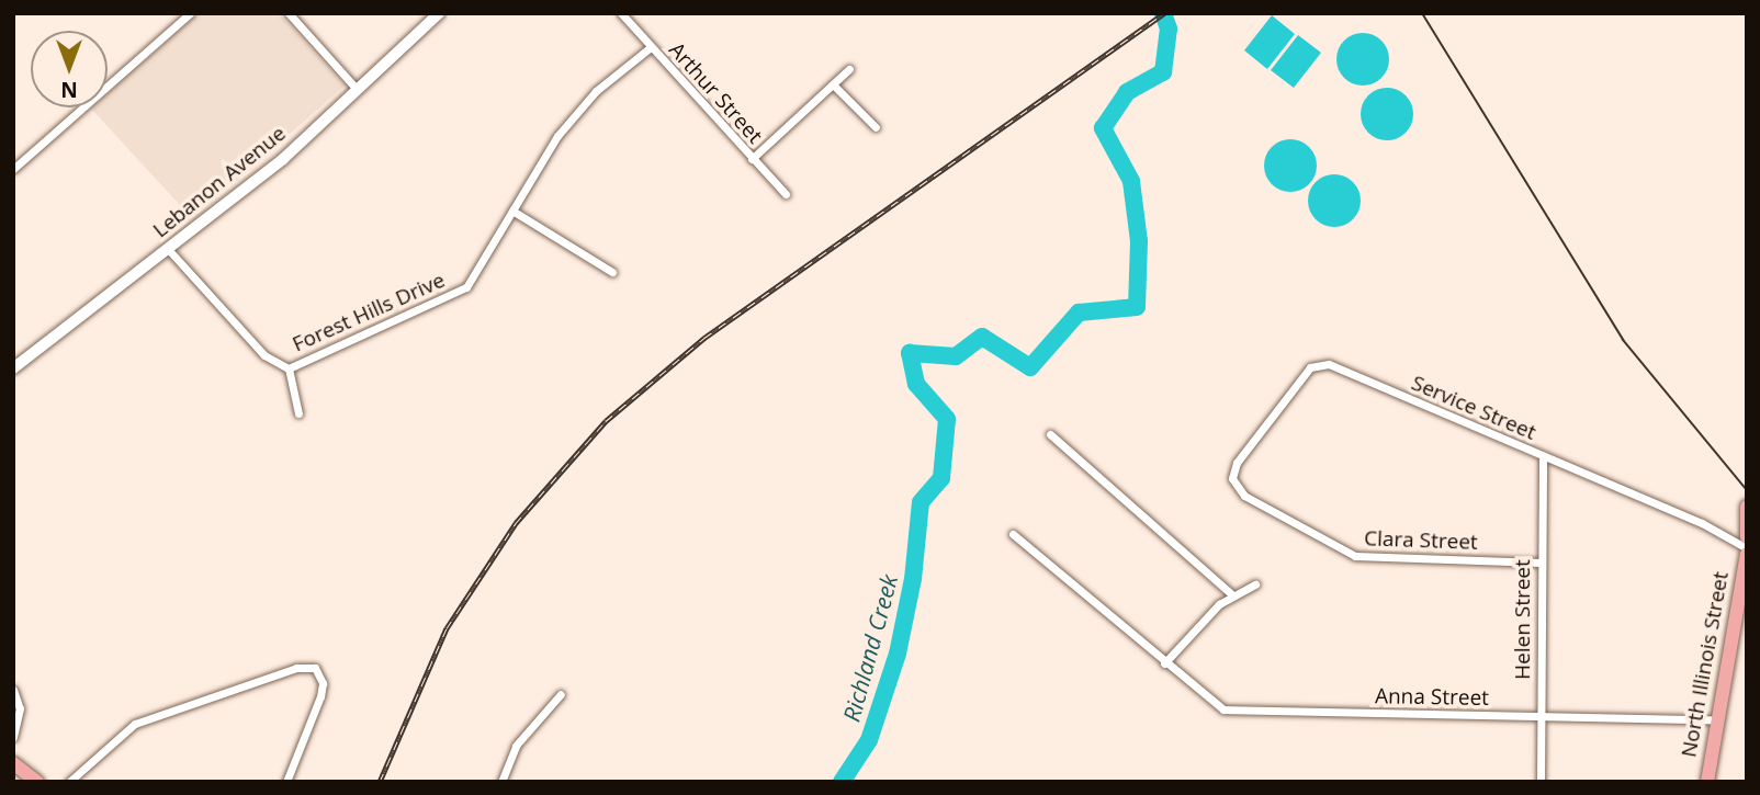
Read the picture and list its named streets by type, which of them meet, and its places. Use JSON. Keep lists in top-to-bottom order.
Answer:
{
  "streets": {
    "main road": ["Lebanon Avenue", "North Illinois Street"],
    "street": [
      "Arthur Street",
      "Forest Hills Drive",
      "Service Street",
      "Clara Street",
      "Helen Street",
      "Anna Street"
    ]
  },
  "crossings": [
    ["Arthur Street", "Forest Hills Drive"],
    ["Lebanon Avenue", "Forest Hills Drive"],
    ["Service Street", "Clara Street"],
    ["Service Street", "Helen Street"],
    ["Clara Street", "Helen Street"],
    ["Helen Street", "Anna Street"],
    ["North Illinois Street", "Anna Street"]
  ],
  "water": ["Richland Creek"],
  "north": "bottom"
}
